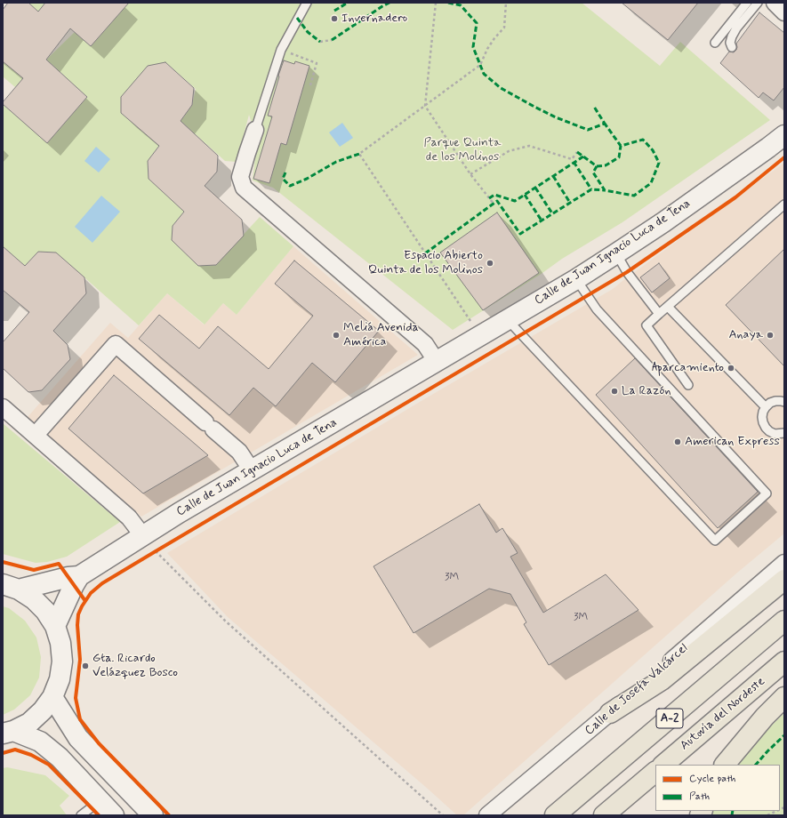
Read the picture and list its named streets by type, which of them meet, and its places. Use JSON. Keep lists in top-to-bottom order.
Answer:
{
  "streets": {
    "highway": ["Autovía del Nordeste", "A-2"],
    "street": ["Calle de Juan Ignacio Luca de Tena", "Calle de Josefa Valcárcel"]
  },
  "parks": ["Parque Quinta de los Molinos"],
  "places": [
    "Invernadero",
    "Espacio Abierto Quinta de los Molinos",
    "Meliá Avenida América",
    "Anaya",
    "Aparcamiento",
    "La Razón",
    "American Express",
    "Gta. Ricardo Velázquez Bosco"
  ],
  "house_numbers": ["3M", "3M"],
  "legend": ["Cycle path", "Path"]
}
